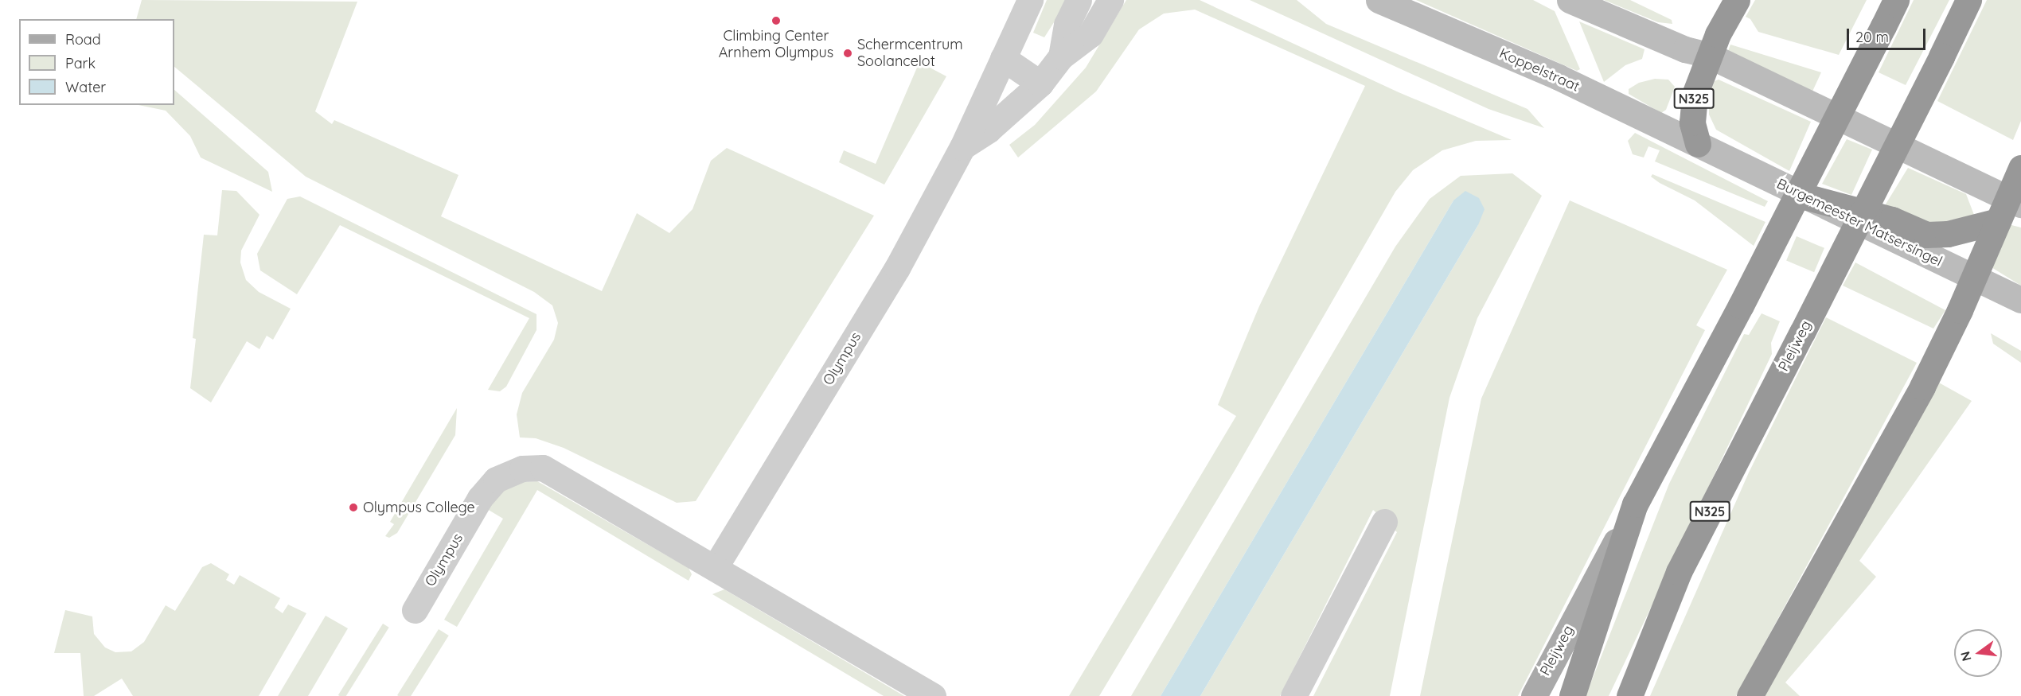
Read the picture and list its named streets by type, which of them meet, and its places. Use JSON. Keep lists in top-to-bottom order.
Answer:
{
  "streets": {
    "highway": ["N325", "Pleijweg"],
    "street": ["Koppelstraat", "Burgemeester Matsersingel", "Olympus"]
  },
  "crossings": [
    ["Koppelstraat", "N325"],
    ["Koppelstraat", "Burgemeester Matsersingel"],
    ["N325", "Burgemeester Matsersingel"]
  ],
  "places": ["Climbing Center Arnhem Olympus", "Schermcentrum Soolancelot", "Olympus College"],
  "legend": ["Road", "Park", "Water"],
  "scale_bar": "20 m",
  "north": "left"
}
